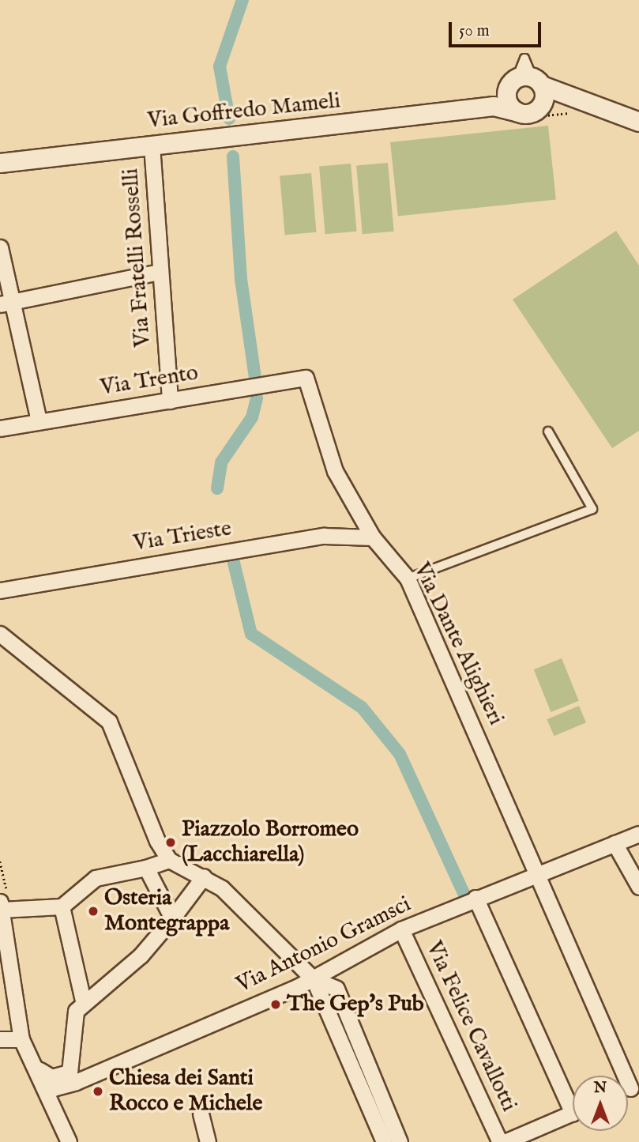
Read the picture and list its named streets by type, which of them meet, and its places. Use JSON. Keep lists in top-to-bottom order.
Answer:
{
  "streets": {
    "street": [
      "Via Goffredo Mameli",
      "Via Fratelli Rosselli",
      "Via Trento",
      "Via Trieste",
      "Via Dante Alighieri",
      "Via Antonio Gramsci",
      "Via Felice Cavallotti"
    ]
  },
  "crossings": [
    ["Via Goffredo Mameli", "Via Fratelli Rosselli"],
    ["Via Fratelli Rosselli", "Via Trento"],
    ["Via Trento", "Via Dante Alighieri"],
    ["Via Trieste", "Via Dante Alighieri"],
    ["Via Dante Alighieri", "Via Antonio Gramsci"],
    ["Via Antonio Gramsci", "Via Felice Cavallotti"]
  ],
  "places": [
    "Piazzolo Borromeo (Lacchiarella)",
    "Osteria Montegrappa",
    "The Gep's Pub",
    "Chiesa dei Santi Rocco e Michele"
  ],
  "scale_bar": "50 m",
  "north": "top"
}
